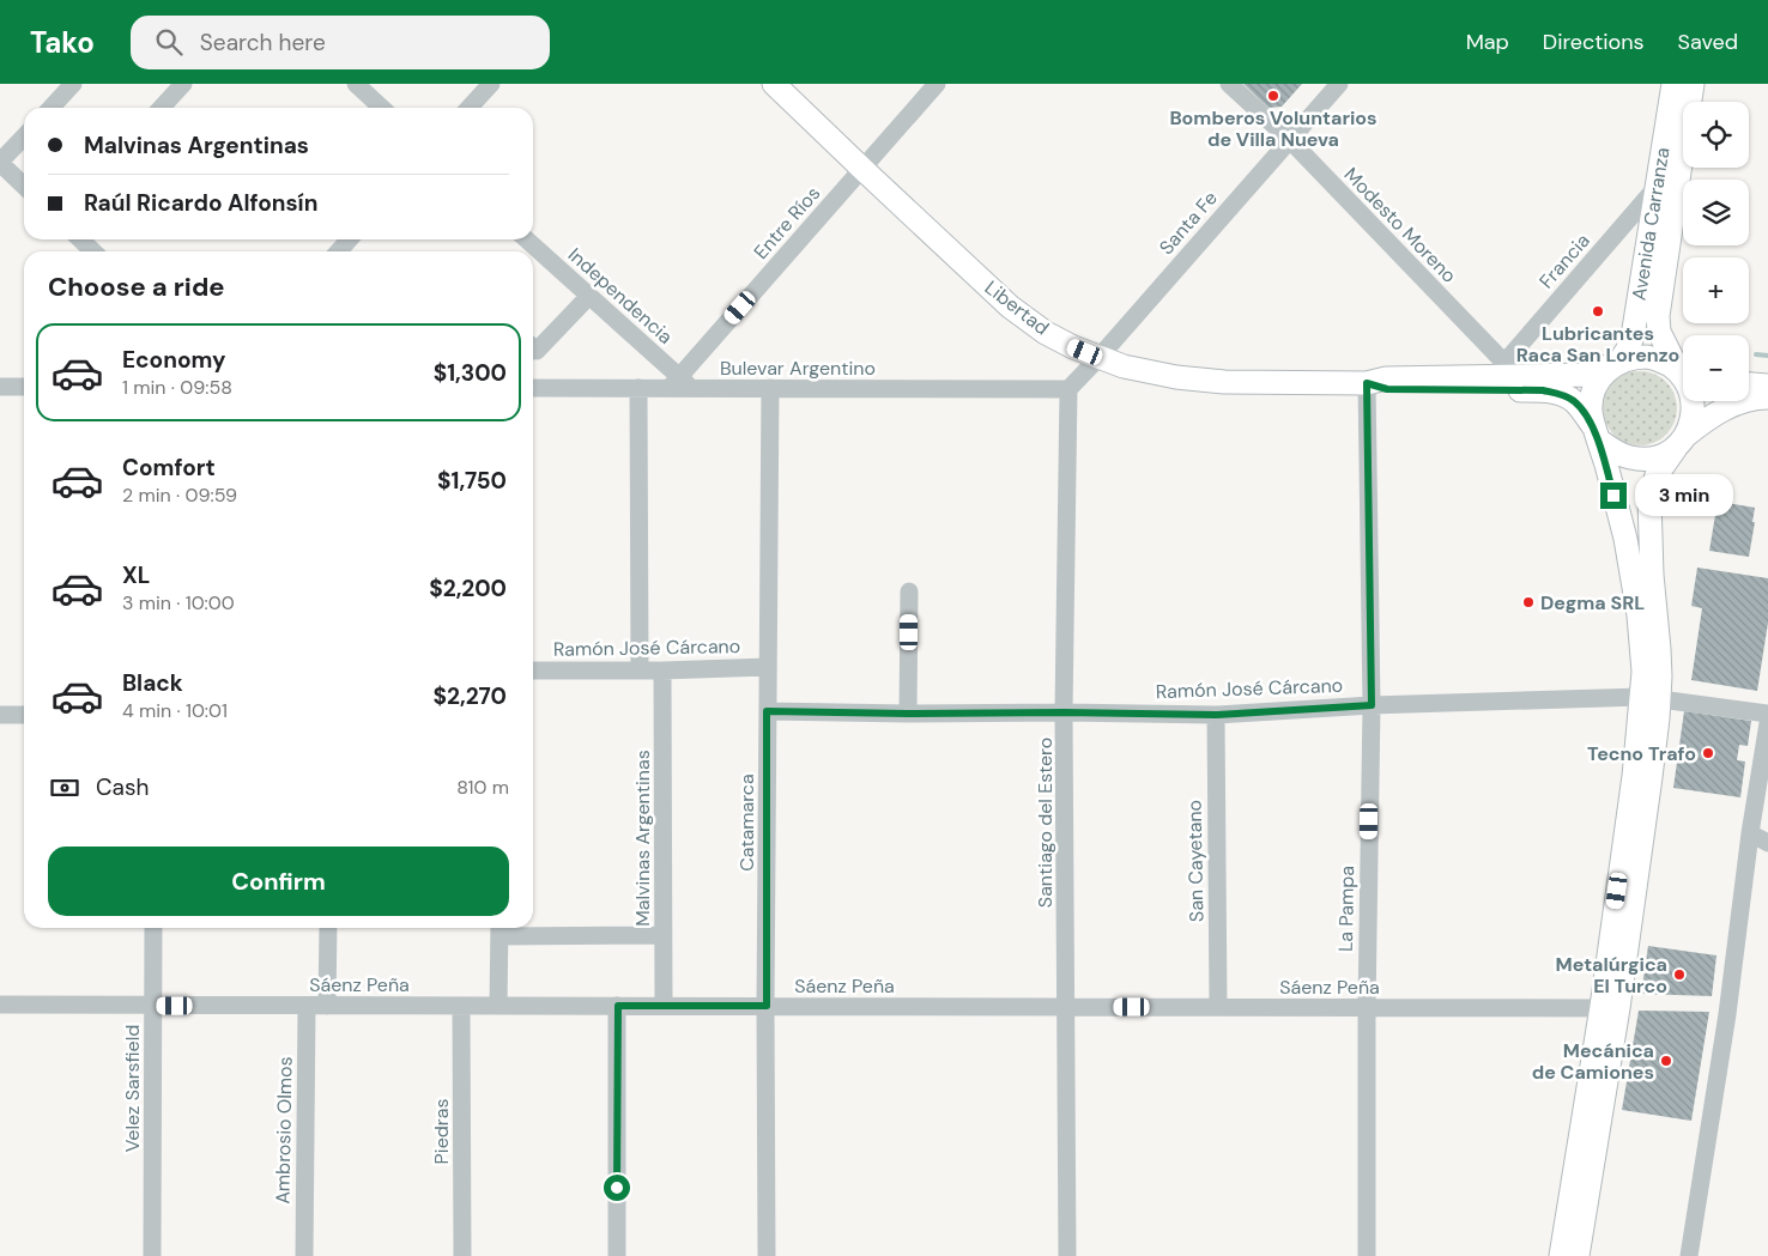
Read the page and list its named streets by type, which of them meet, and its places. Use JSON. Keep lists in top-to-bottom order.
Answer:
{
  "streets": {
    "main road": ["Avenida Carranza", "Libertad"],
    "street": [
      "Entre Ríos",
      "Santa Fe",
      "Modesto Moreno",
      "Francia",
      "Independencia",
      "Bulevar Argentino",
      "Ramón José Cárcano",
      "Catamarca",
      "Santiago del Estero",
      "Malvinas Argentinas",
      "San Cayetano",
      "La Pampa",
      "Sáenz Peña",
      "Velez Sarsfield",
      "Ambrosio Olmos",
      "Piedras"
    ]
  },
  "crossings": [
    ["Entre Ríos", "Independencia"],
    ["Entre Ríos", "Libertad"],
    ["Entre Ríos", "Bulevar Argentino"],
    ["Santa Fe", "Modesto Moreno"],
    ["Santa Fe", "Libertad"],
    ["Santa Fe", "Bulevar Argentino"],
    ["Santa Fe", "Santiago del Estero"],
    ["Avenida Carranza", "Francia"],
    ["Avenida Carranza", "Libertad"],
    ["Modesto Moreno", "Francia"],
    ["Modesto Moreno", "Libertad"],
    ["Francia", "Libertad"],
    ["Independencia", "Bulevar Argentino"],
    ["Libertad", "La Pampa"],
    ["Bulevar Argentino", "Catamarca"],
    ["Bulevar Argentino", "Santiago del Estero"],
    ["Ramón José Cárcano", "Catamarca"],
    ["Ramón José Cárcano", "Santiago del Estero"],
    ["Ramón José Cárcano", "Malvinas Argentinas"],
    ["Ramón José Cárcano", "San Cayetano"],
    ["Ramón José Cárcano", "La Pampa"],
    ["Catamarca", "Sáenz Peña"],
    ["Santiago del Estero", "Sáenz Peña"],
    ["Malvinas Argentinas", "Sáenz Peña"],
    ["San Cayetano", "Sáenz Peña"],
    ["La Pampa", "Sáenz Peña"],
    ["Sáenz Peña", "Velez Sarsfield"],
    ["Sáenz Peña", "Ambrosio Olmos"],
    ["Sáenz Peña", "Piedras"]
  ],
  "places": [
    "Bomberos Voluntarios de Villa Nueva",
    "Lubricantes Raca San Lorenzo",
    "Degma SRL",
    "Tecno Trafo",
    "Metalúrgica El Turco",
    "Mecánica de Camiones"
  ],
  "page": {
    "header": "Tako",
    "search": "Search here",
    "nav": ["Map", "Directions", "Saved"],
    "map_buttons": ["+", "−"],
    "banner": ["Malvinas Argentinas", "Raúl Ricardo Alfonsín"],
    "heading": "Choose a ride",
    "list": [
      {
        "name": "Economy",
        "note": "1 min · 09:58",
        "value": "$1,300"
      },
      {
        "name": "Comfort",
        "note": "2 min · 09:59",
        "value": "$1,750"
      },
      {
        "name": "XL",
        "note": "3 min · 10:00",
        "value": "$2,200"
      },
      {
        "name": "Black",
        "note": "4 min · 10:01",
        "value": "$2,270"
      }
    ],
    "bubble": "3 min",
    "pay": ["Cash", "810 m"],
    "buttons": "Confirm"
  }
}
